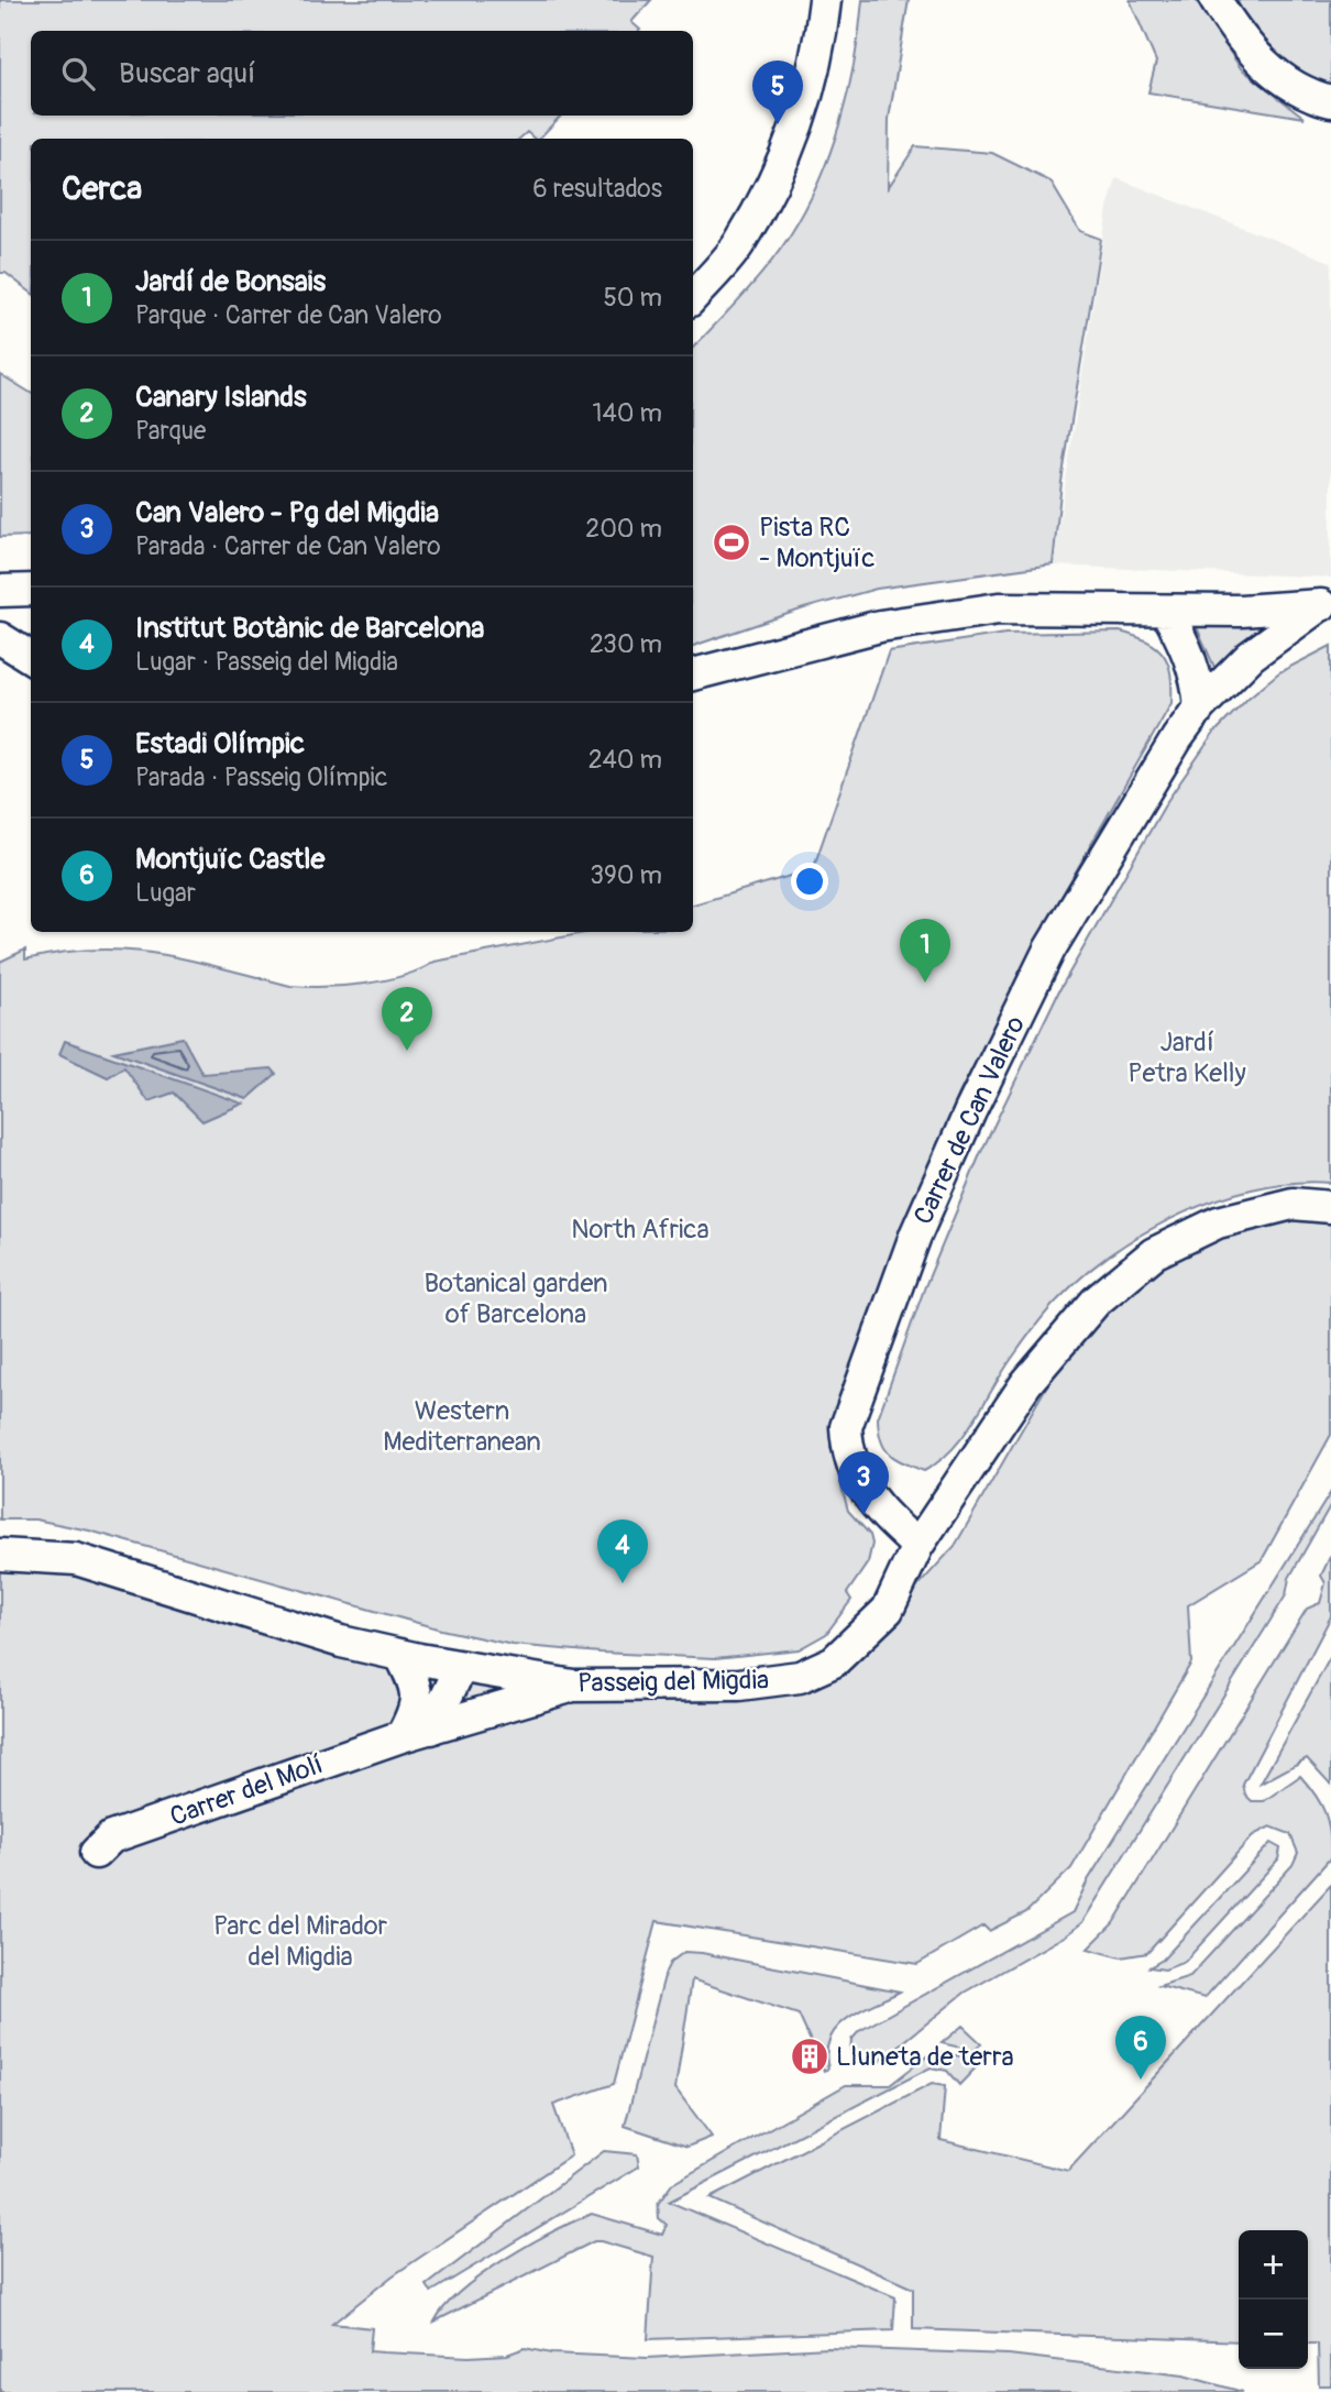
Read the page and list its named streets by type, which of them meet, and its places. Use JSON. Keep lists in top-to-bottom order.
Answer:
{
  "streets": {
    "street": ["Carrer de Can Valero", "Passeig del Migdia", "Carrer del Molí"]
  },
  "crossings": [
    ["Carrer de Can Valero", "Passeig del Migdia"],
    ["Passeig del Migdia", "Carrer del Molí"]
  ],
  "parks": [
    "Jardí Petra Kelly",
    "North Africa",
    "Botanical garden of Barcelona",
    "Western Mediterranean",
    "Parc del Mirador del Migdia"
  ],
  "places": {
    "sports": ["Pista RC - Montjuïc"],
    "building": ["Lluneta de terra"]
  },
  "page": {
    "search": "Buscar aquí",
    "pins": [
      "5",
      "1",
      "2",
      "3",
      "4",
      "6"
    ],
    "heading": ["Cerca", "6 resultados"],
    "list": [
      {
        "mark": "1",
        "name": "Jardí de Bonsais",
        "note": "Parque · Carrer de Can Valero",
        "value": "50 m"
      },
      {
        "mark": "2",
        "name": "Canary Islands",
        "note": "Parque",
        "value": "140 m"
      },
      {
        "mark": "3",
        "name": "Can Valero - Pg del Migdia",
        "note": "Parada · Carrer de Can Valero",
        "value": "200 m"
      },
      {
        "mark": "4",
        "name": "Institut Botànic de Barcelona",
        "note": "Lugar · Passeig del Migdia",
        "value": "230 m"
      },
      {
        "mark": "5",
        "name": "Estadi Olímpic",
        "note": "Parada · Passeig Olímpic",
        "value": "240 m"
      },
      {
        "mark": "6",
        "name": "Montjuïc Castle",
        "note": "Lugar",
        "value": "390 m"
      }
    ],
    "map_buttons": ["+", "−"]
  }
}
